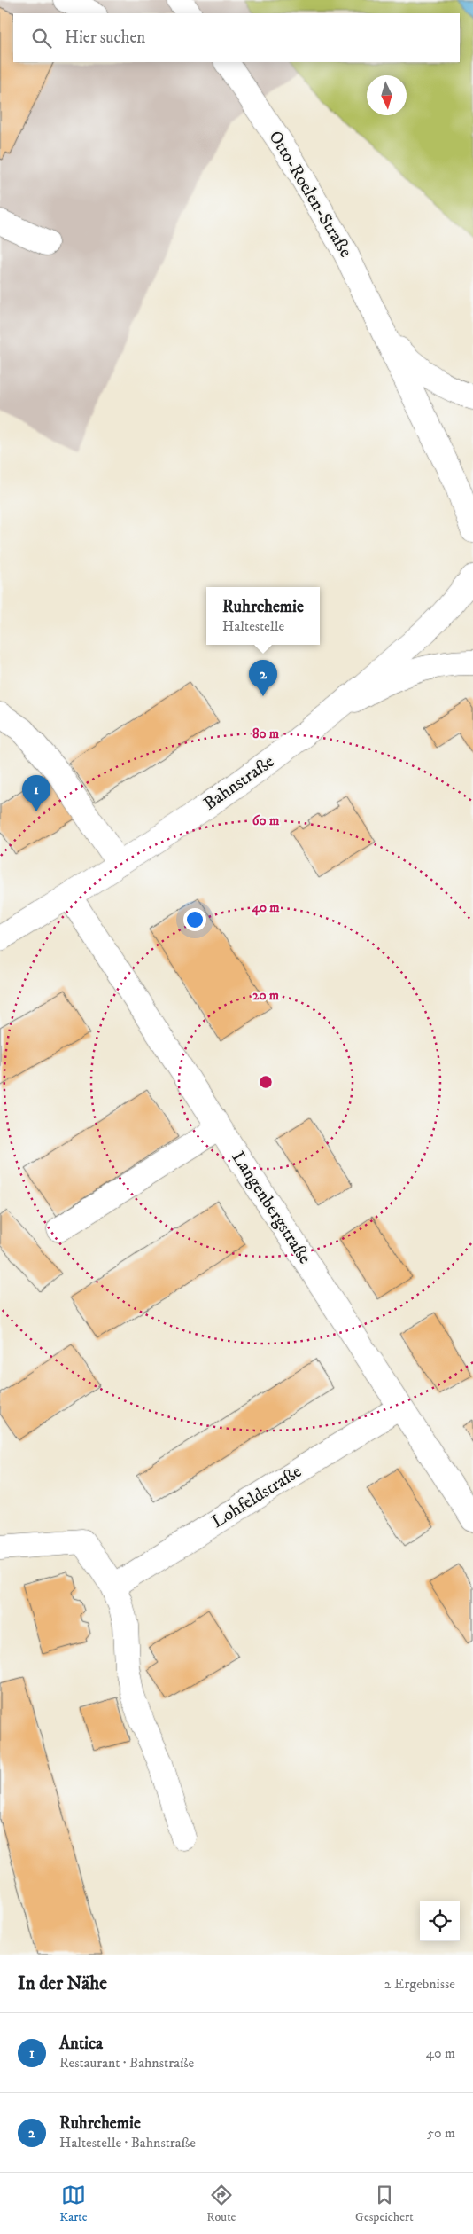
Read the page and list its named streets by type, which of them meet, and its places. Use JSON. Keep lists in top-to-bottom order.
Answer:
{
  "streets": {
    "street": [
      "Otto-Roelen-Straße",
      "Bahnstraße",
      "Langenbergstraße",
      "Lohfeldstraße"
    ]
  },
  "crossings": [
    ["Bahnstraße", "Langenbergstraße"],
    ["Langenbergstraße", "Lohfeldstraße"]
  ],
  "north": "bottom",
  "page": {
    "search": "Hier suchen",
    "popup": ["Ruhrchemie", "Haltestelle"],
    "pins": ["2", "1"],
    "heading": ["In der Nähe", "2 Ergebnisse"],
    "list": [
      {
        "mark": "1",
        "name": "Antica",
        "note": "Restaurant · Bahnstraße",
        "value": "40 m"
      },
      {
        "mark": "2",
        "name": "Ruhrchemie",
        "note": "Haltestelle · Bahnstraße",
        "value": "50 m"
      }
    ],
    "nav": ["Karte", "Route", "Gespeichert"]
  },
  "rings": [
    "80 m",
    "60 m",
    "40 m",
    "20 m"
  ]
}
